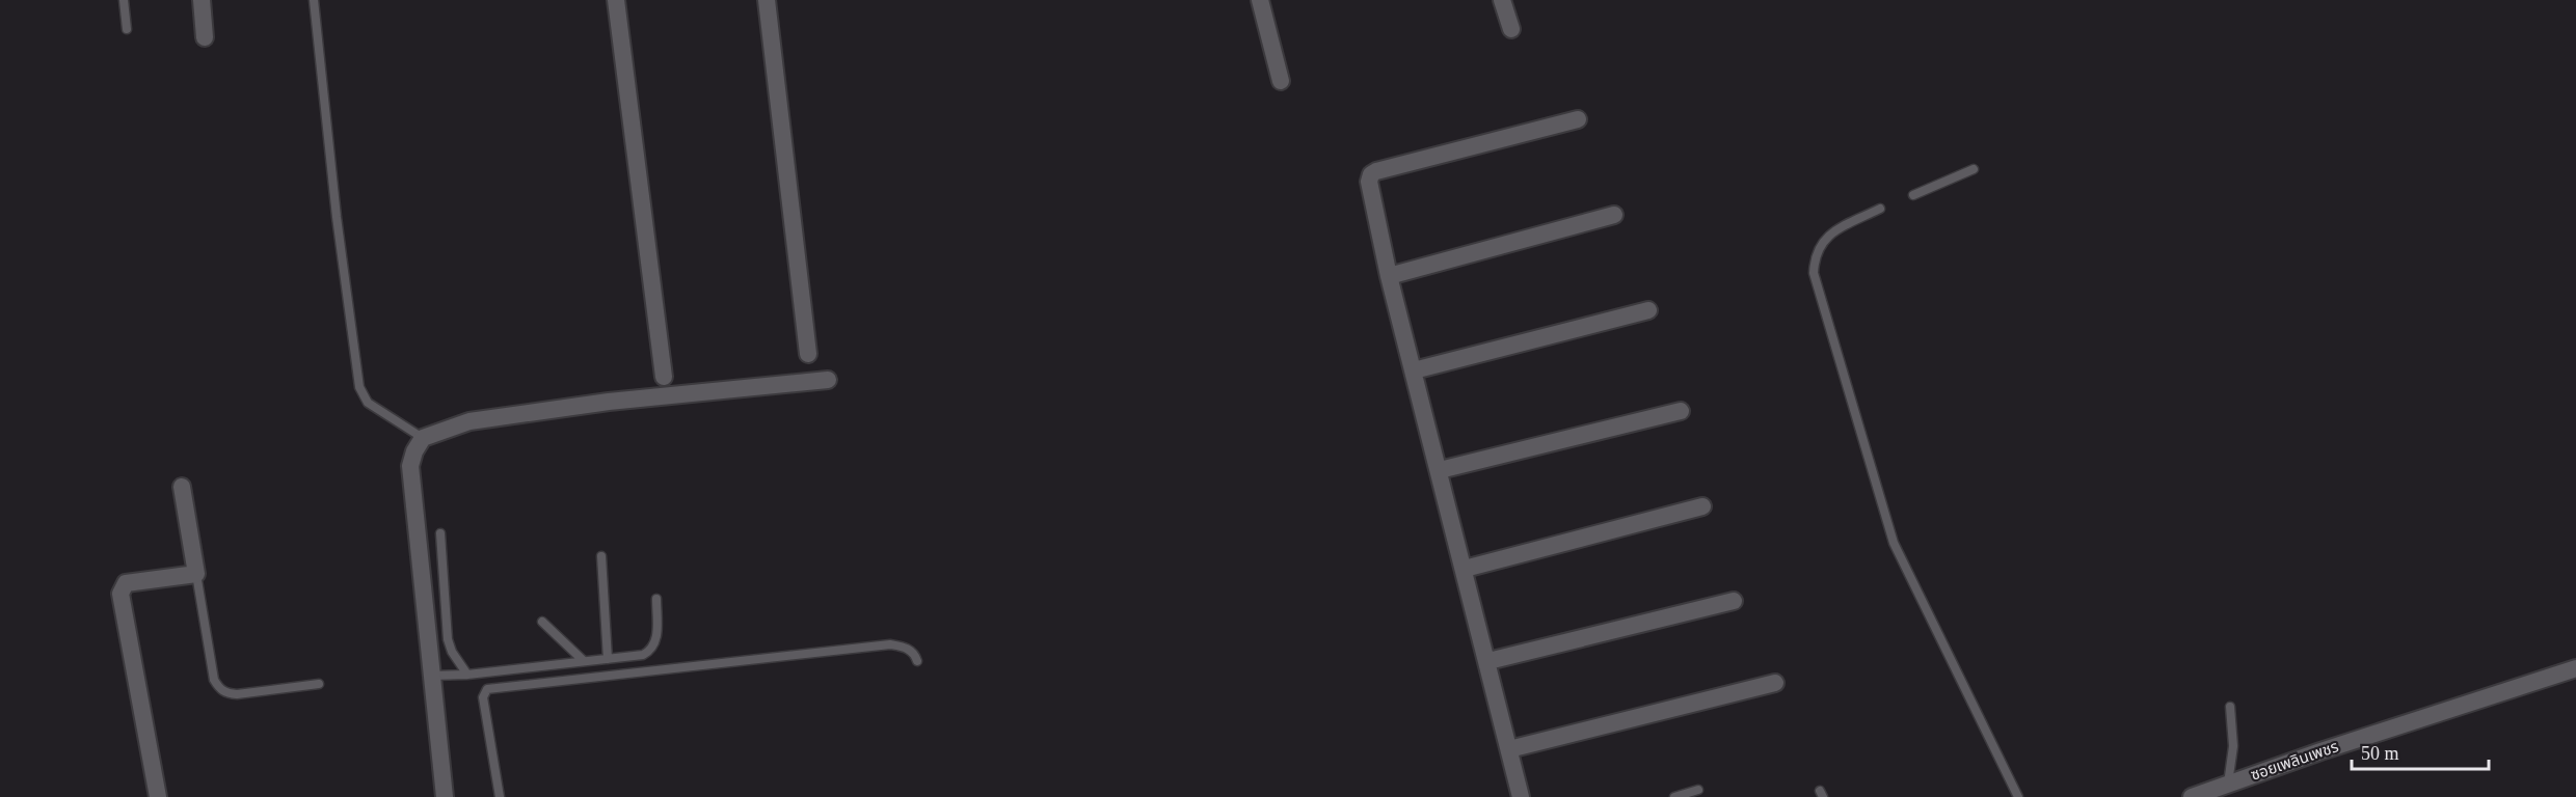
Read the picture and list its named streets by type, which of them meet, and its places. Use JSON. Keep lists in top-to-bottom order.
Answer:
{
  "streets": {
    "street": ["ซอยเพลินเพชร"]
  },
  "scale_bar": "50 m"
}
